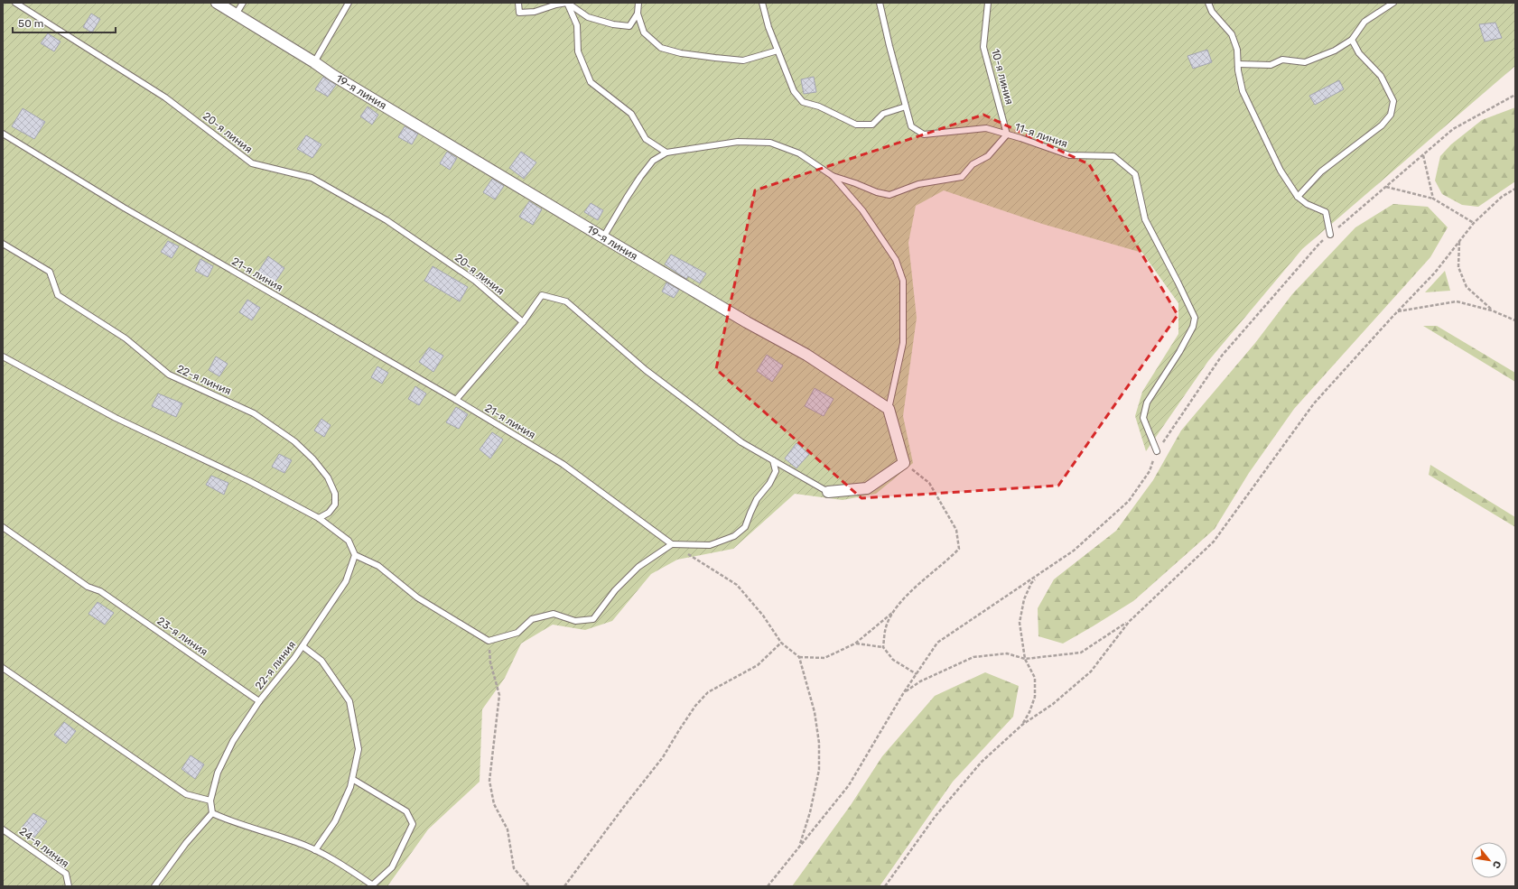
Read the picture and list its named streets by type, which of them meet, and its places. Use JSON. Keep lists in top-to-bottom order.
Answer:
{
  "streets": {
    "street": ["19-я линия"],
    "lane": [
      "10-я линия",
      "20-я линия",
      "11-я линия",
      "21-я линия",
      "22-я линия",
      "23-я линия",
      "24-я линия"
    ]
  },
  "crossings": [
    ["10-я линия", "11-я линия"],
    ["22-я линия", "23-я линия"]
  ],
  "scale_bar": "50 m",
  "north": "bottom right"
}
